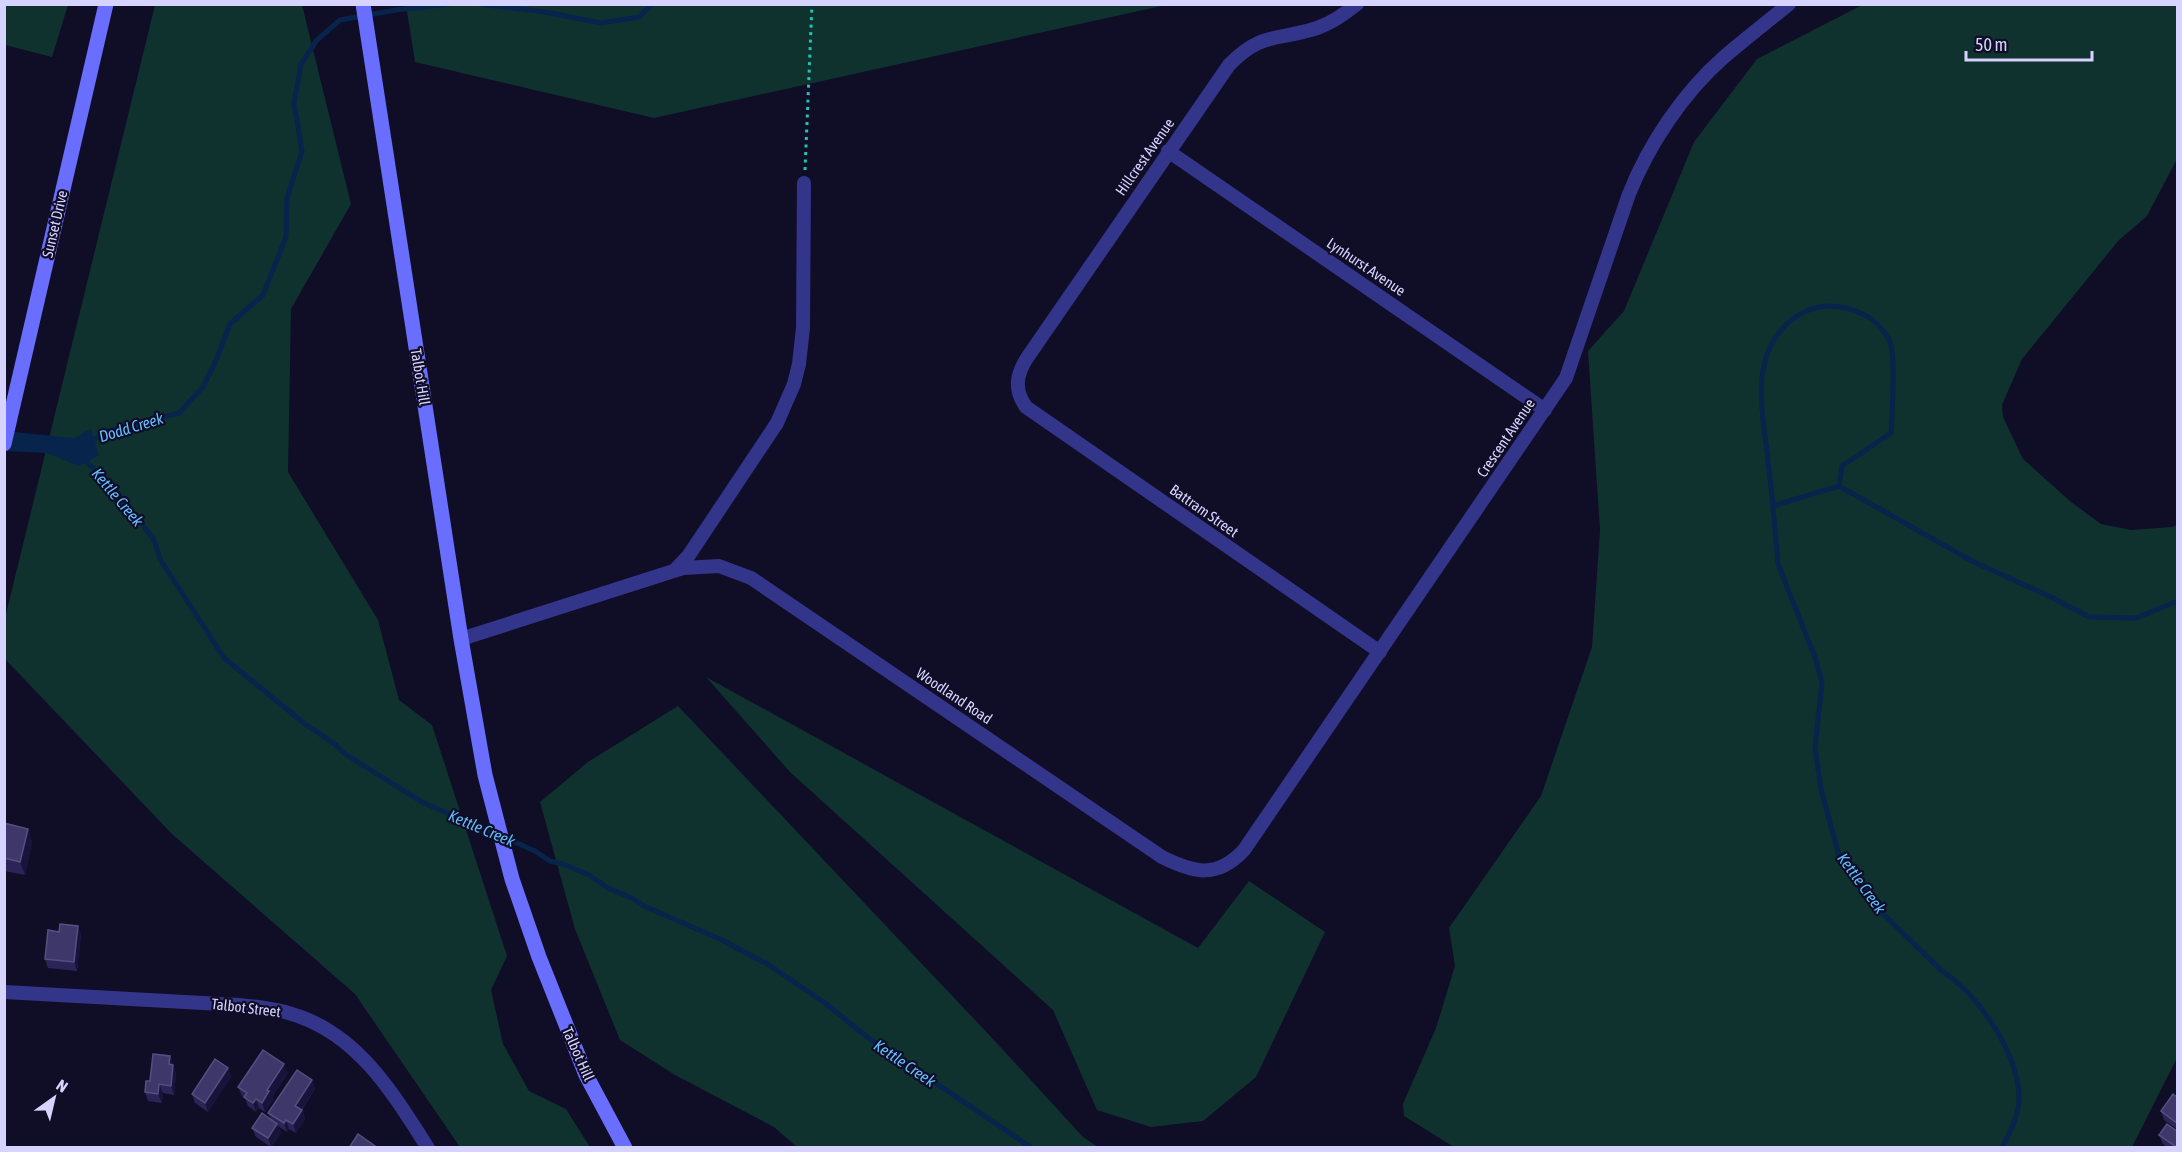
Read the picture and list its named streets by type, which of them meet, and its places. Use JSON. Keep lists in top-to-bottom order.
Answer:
{
  "streets": {
    "main road": ["Sunset Drive", "Talbot Hill"],
    "street": [
      "Hillcrest Avenue",
      "Lynhurst Avenue",
      "Crescent Avenue",
      "Battram Street",
      "Woodland Road",
      "Talbot Street"
    ]
  },
  "crossings": [
    ["Hillcrest Avenue", "Lynhurst Avenue"],
    ["Hillcrest Avenue", "Battram Street"],
    ["Lynhurst Avenue", "Crescent Avenue"],
    ["Talbot Hill", "Woodland Road"],
    ["Crescent Avenue", "Battram Street"],
    ["Crescent Avenue", "Woodland Road"]
  ],
  "water": ["Dodd Creek", "Kettle Creek"],
  "scale_bar": "50 m",
  "north": "top right"
}
